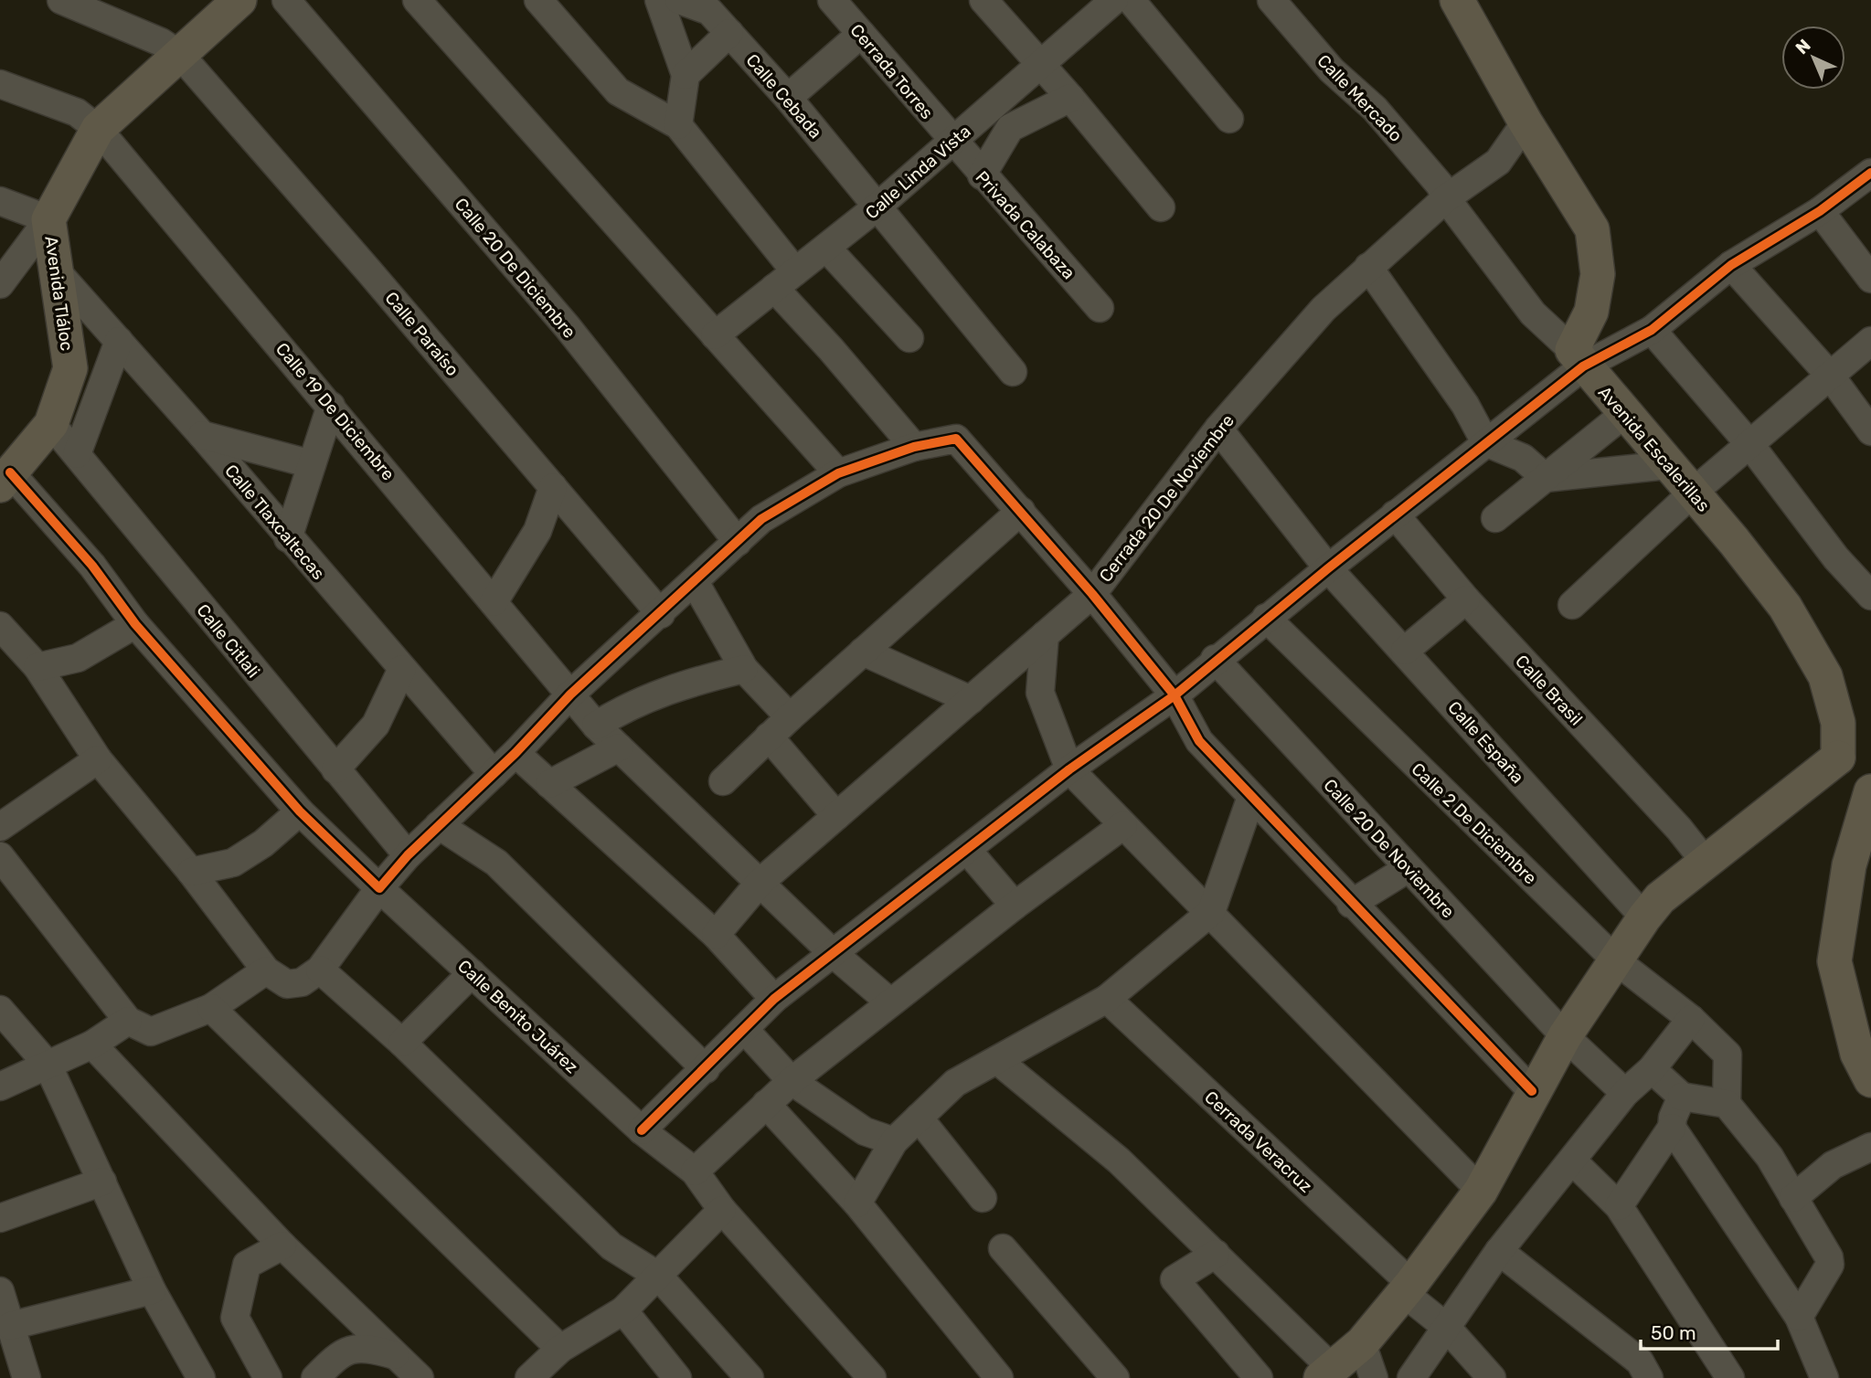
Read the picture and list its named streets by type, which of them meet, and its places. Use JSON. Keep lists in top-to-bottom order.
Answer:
{
  "streets": {
    "main road": ["Avenida Tláloc", "Avenida Escalerillas"],
    "street": [
      "Cerrada Torres",
      "Calle Cebada",
      "Calle Mercado",
      "Calle Linda Vista",
      "Privada Calabaza",
      "Calle 20 De Diciembre",
      "Calle Paraíso",
      "Calle 19 De Diciembre",
      "Cerrada 20 De Noviembre",
      "Calle Tlaxcaltecas",
      "Calle Citlali",
      "Calle Brasil",
      "Calle España",
      "Calle 2 De Diciembre",
      "Calle 20 De Noviembre",
      "Calle Benito Juárez",
      "Cerrada Veracruz"
    ]
  },
  "crossings": [
    ["Cerrada Torres", "Calle Linda Vista"],
    ["Cerrada Torres", "Privada Calabaza"],
    ["Calle Cebada", "Calle Linda Vista"],
    ["Calle Mercado", "Avenida Escalerillas"],
    ["Calle Mercado", "Cerrada 20 De Noviembre"],
    ["Calle Linda Vista", "Privada Calabaza"],
    ["Avenida Tláloc", "Calle Paraíso"],
    ["Avenida Tláloc", "Calle 19 De Diciembre"],
    ["Avenida Tláloc", "Calle Tlaxcaltecas"],
    ["Avenida Tláloc", "Calle Citlali"],
    ["Avenida Tláloc", "Calle Benito Juárez"],
    ["Calle 19 De Diciembre", "Cerrada 20 De Noviembre"],
    ["Cerrada 20 De Noviembre", "Calle España"]
  ],
  "scale_bar": "50 m",
  "north": "top left"
}
